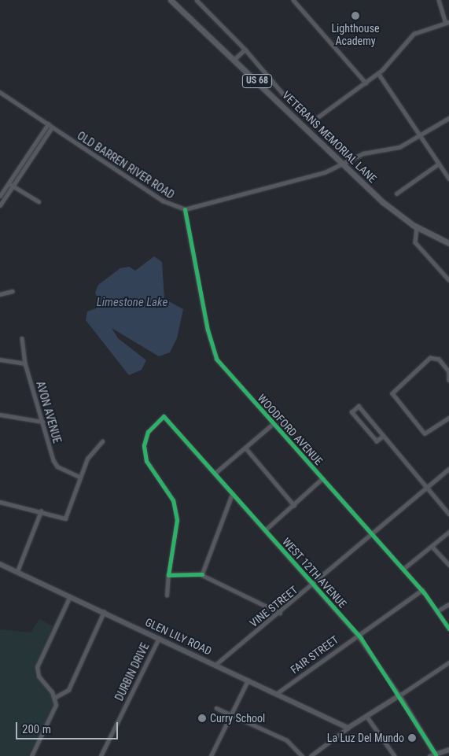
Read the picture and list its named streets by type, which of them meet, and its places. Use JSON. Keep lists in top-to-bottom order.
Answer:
{
  "streets": {
    "main road": ["US 68", "VETERANS MEMORIAL LANE"],
    "street": [
      "OLD BARREN RIVER ROAD",
      "AVON AVENUE",
      "WOODFORD AVENUE",
      "WEST 12TH AVENUE",
      "VINE STREET",
      "GLEN LILY ROAD",
      "FAIR STREET",
      "DURBIN DRIVE"
    ]
  },
  "crossings": [
    ["OLD BARREN RIVER ROAD", "WOODFORD AVENUE"],
    ["WOODFORD AVENUE", "VINE STREET"],
    ["WOODFORD AVENUE", "FAIR STREET"],
    ["WEST 12TH AVENUE", "VINE STREET"],
    ["WEST 12TH AVENUE", "FAIR STREET"],
    ["VINE STREET", "GLEN LILY ROAD"],
    ["GLEN LILY ROAD", "FAIR STREET"],
    ["GLEN LILY ROAD", "DURBIN DRIVE"]
  ],
  "water": ["Limestone Lake"],
  "places": ["Lighthouse Academy", "Curry School", "La Luz Del Mundo"],
  "scale_bar": "200 m"
}
